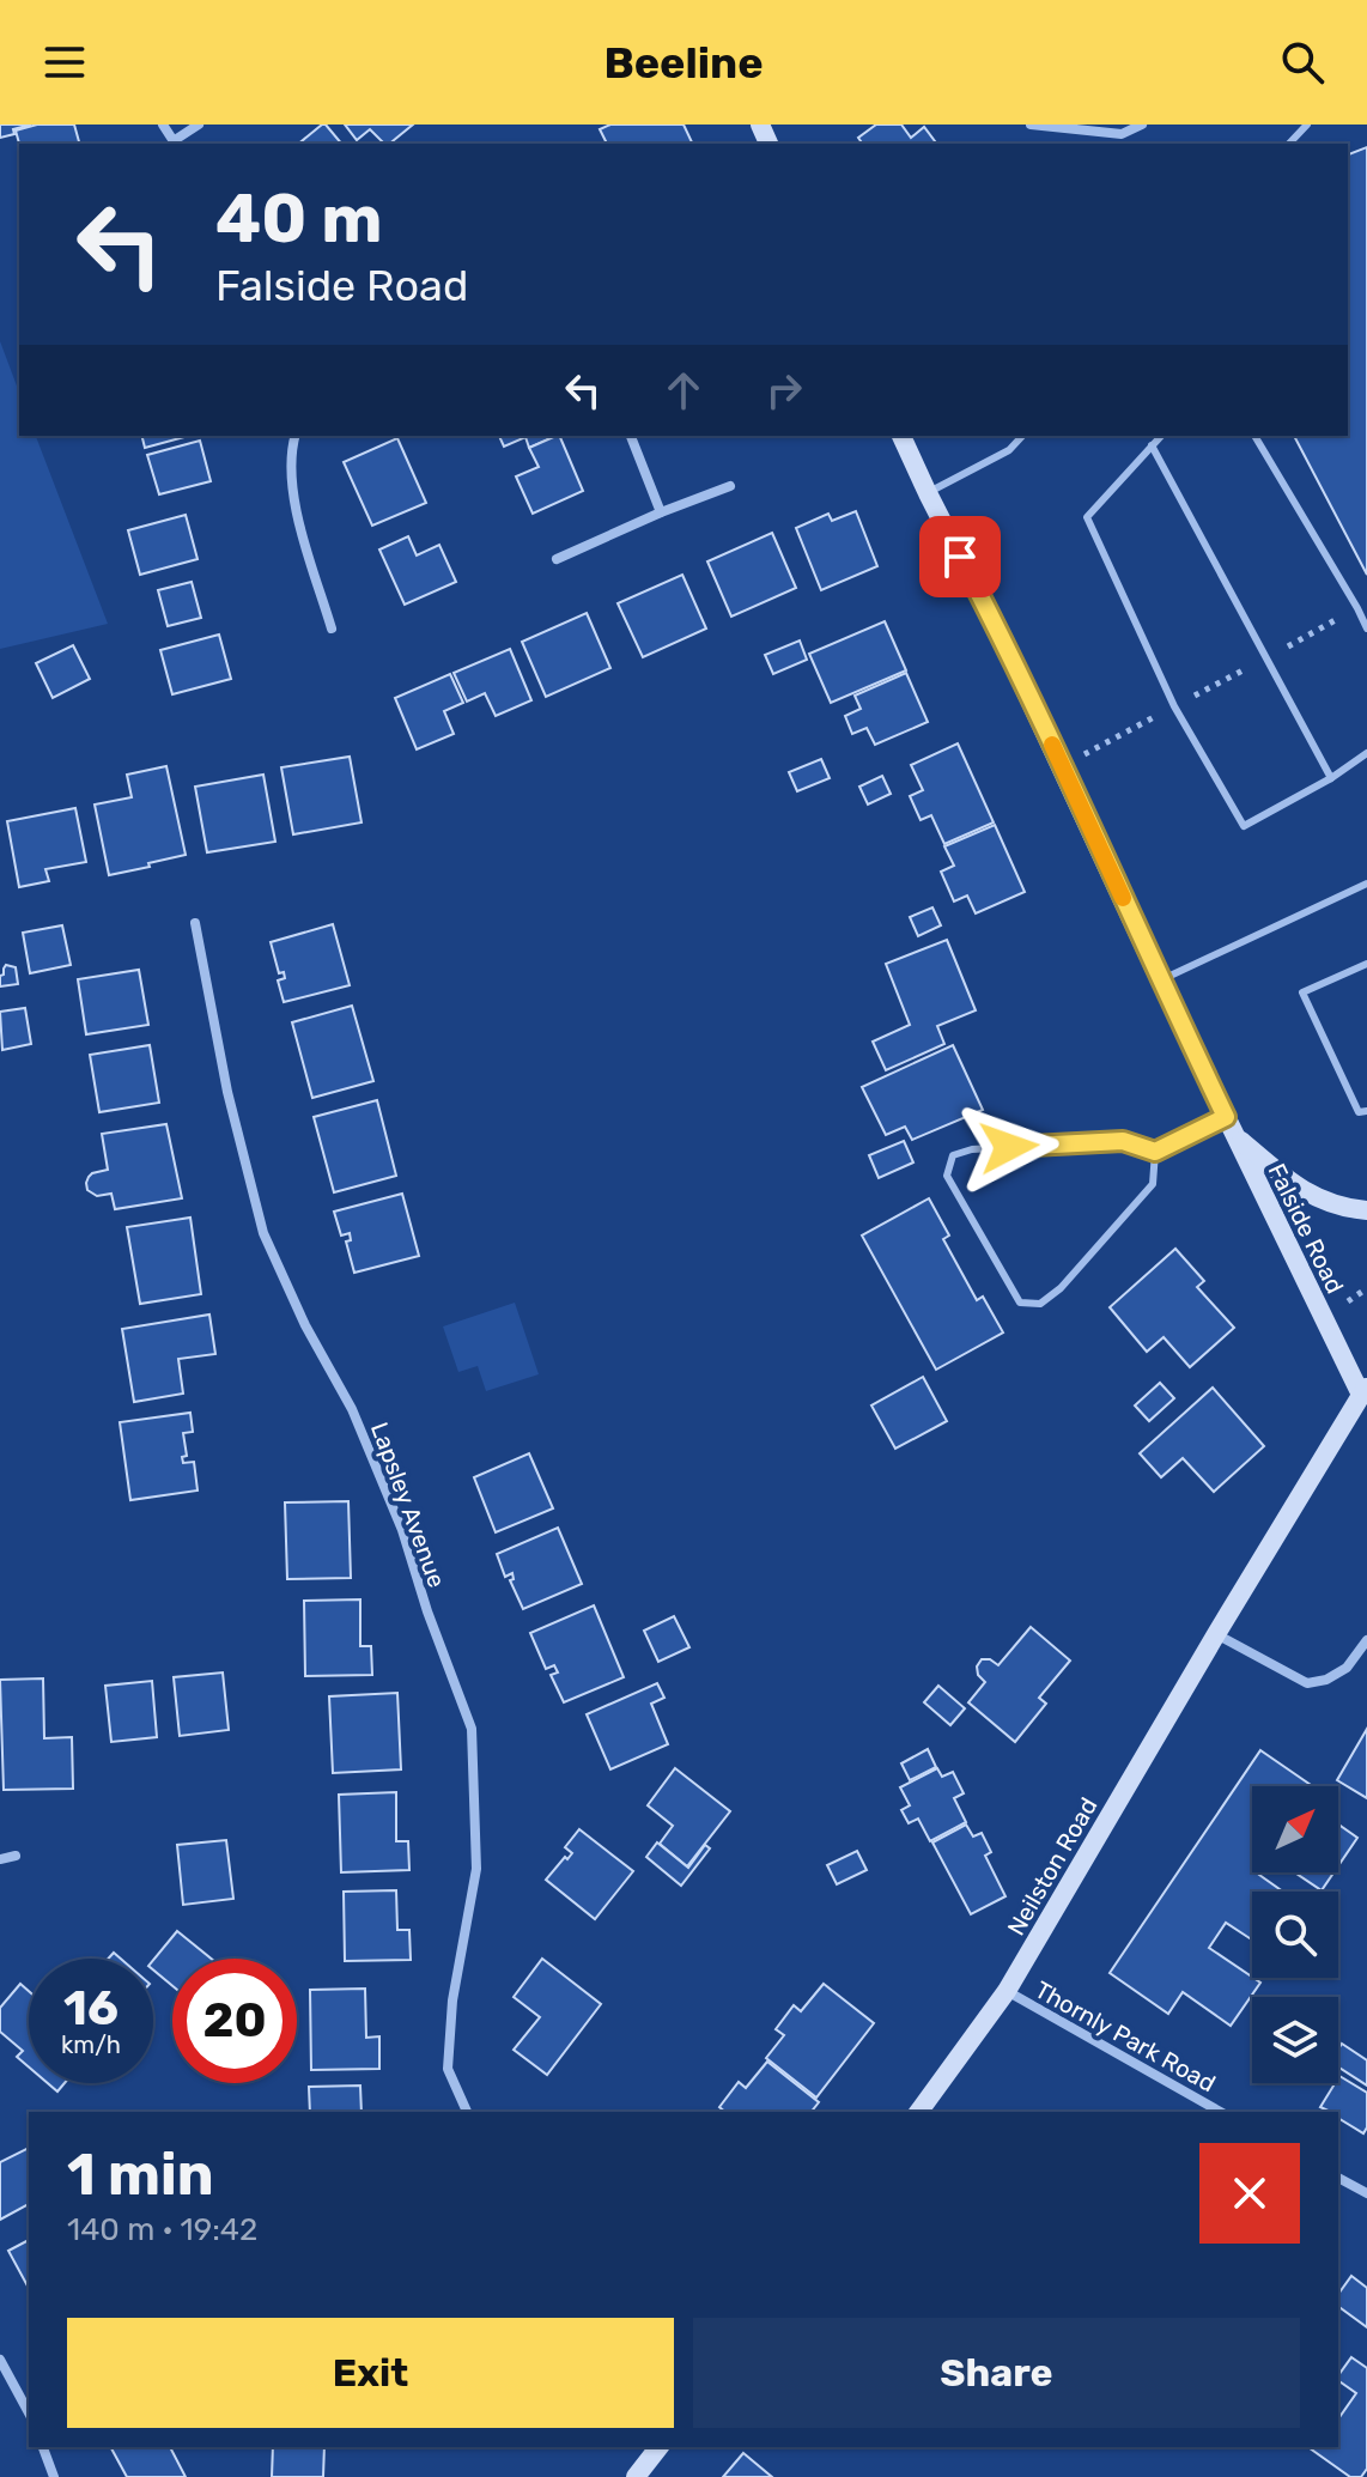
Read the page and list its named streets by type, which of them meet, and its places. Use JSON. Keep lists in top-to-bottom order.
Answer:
{
  "streets": {
    "street": [
      "Falside Road",
      "Lapsley Avenue",
      "Neilston Road",
      "Thornly Park Road"
    ]
  },
  "crossings": [
    ["Falside Road", "Neilston Road"],
    ["Neilston Road", "Thornly Park Road"]
  ],
  "north": "top right",
  "page": {
    "header": "Beeline",
    "turn": ["40 m", "Falside Road"],
    "speed": "16 km/h",
    "limit": "20",
    "heading": ["1 min", "140 m · 19:42"],
    "buttons": ["Exit", "Share"]
  }
}
